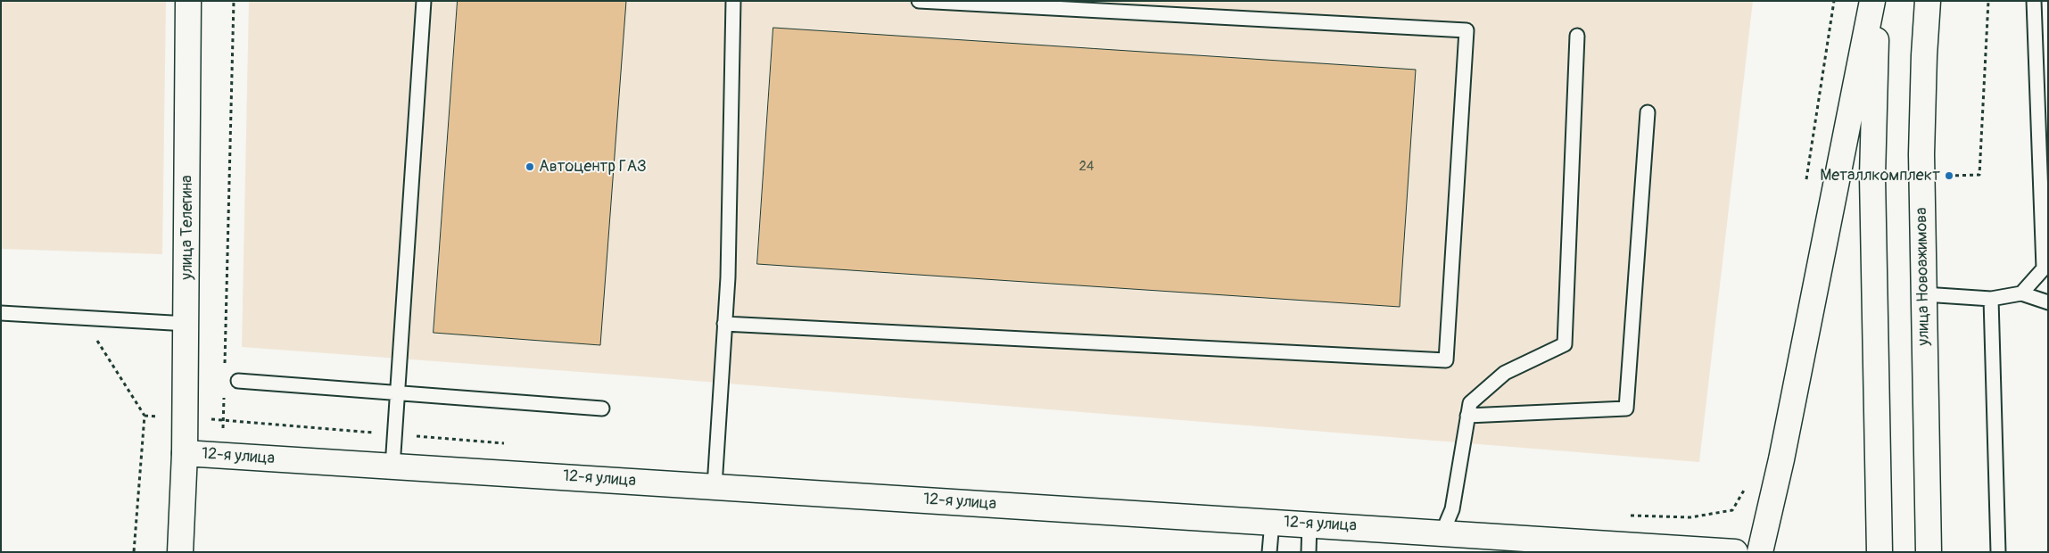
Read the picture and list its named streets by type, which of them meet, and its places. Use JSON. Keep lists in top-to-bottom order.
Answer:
{
  "streets": {
    "main road": ["улица Телегина", "улица Новоажимова", "12-я улица"]
  },
  "crossings": [
    ["улица Телегина", "12-я улица"]
  ],
  "places": ["Автоцентр ГАЗ", "Металлкомплект"],
  "house_numbers": ["24"]
}
